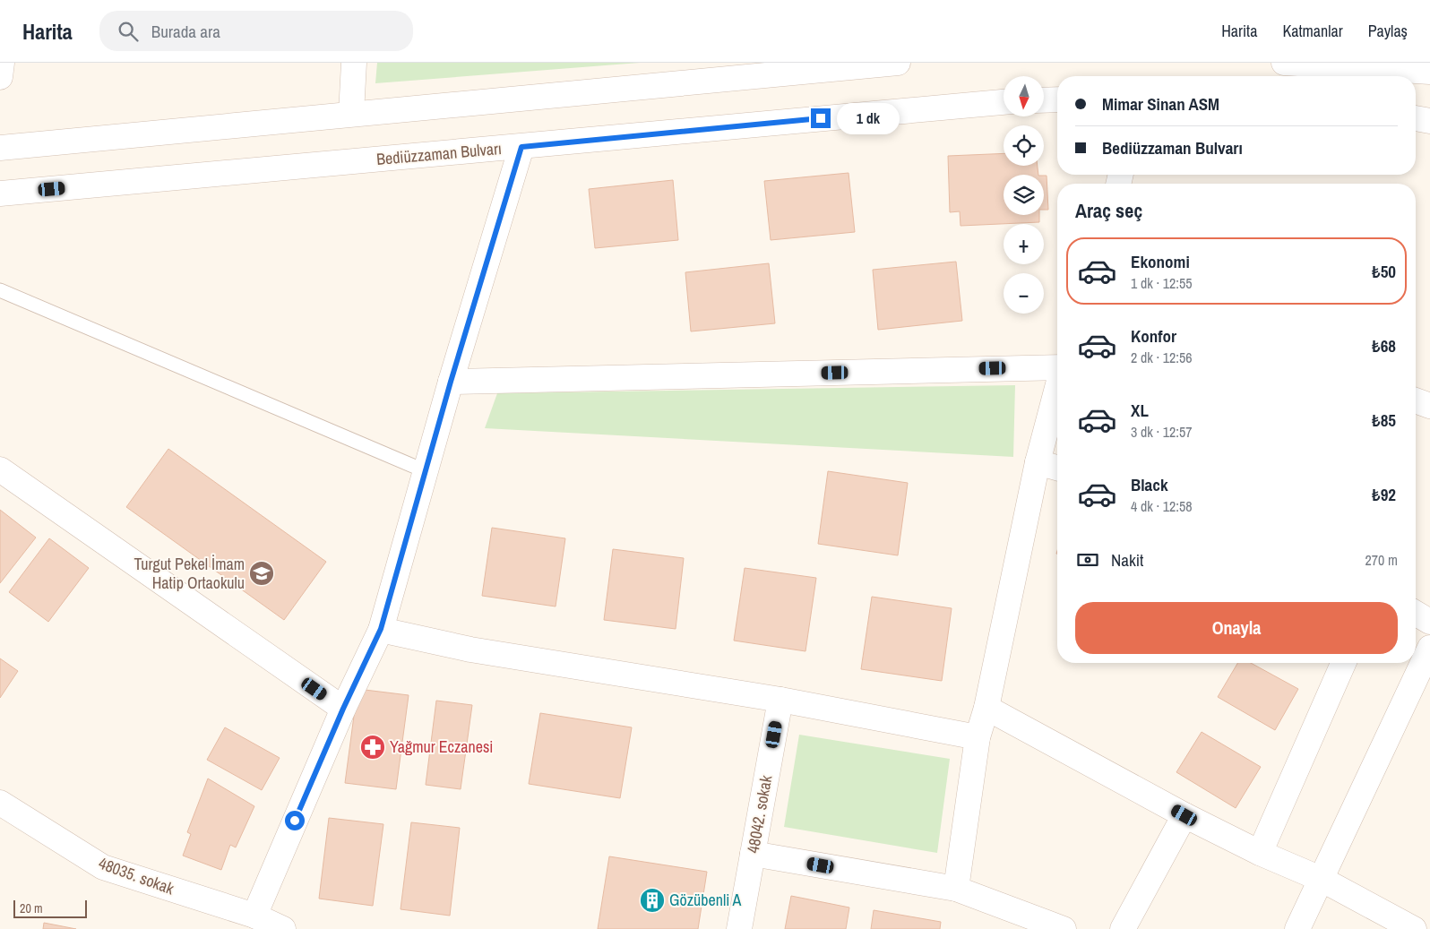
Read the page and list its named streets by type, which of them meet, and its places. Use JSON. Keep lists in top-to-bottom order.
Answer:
{
  "streets": {
    "street": ["Bediüzzaman Bulvarı", "48042. sokak", "48035. sokak"]
  },
  "places": {
    "school or university": ["Turgut Pekel İmam Hatip Ortaokulu"],
    "pharmacy": ["Yağmur Eczanesi"],
    "building": ["Gözübenli A"]
  },
  "scale_bar": "20 m",
  "north": "bottom",
  "page": {
    "header": "Harita",
    "search": "Burada ara",
    "nav": ["Harita", "Katmanlar", "Paylaş"],
    "map_buttons": ["+", "−"],
    "banner": ["Mimar Sinan ASM", "Bediüzzaman Bulvarı"],
    "bubble": "1 dk",
    "heading": "Araç seç",
    "list": [
      {
        "name": "Ekonomi",
        "note": "1 dk · 12:55",
        "value": "₺50"
      },
      {
        "name": "Konfor",
        "note": "2 dk · 12:56",
        "value": "₺68"
      },
      {
        "name": "XL",
        "note": "3 dk · 12:57",
        "value": "₺85"
      },
      {
        "name": "Black",
        "note": "4 dk · 12:58",
        "value": "₺92"
      }
    ],
    "pay": ["Nakit", "270 m"],
    "buttons": "Onayla",
    "scale": "20 m"
  }
}
